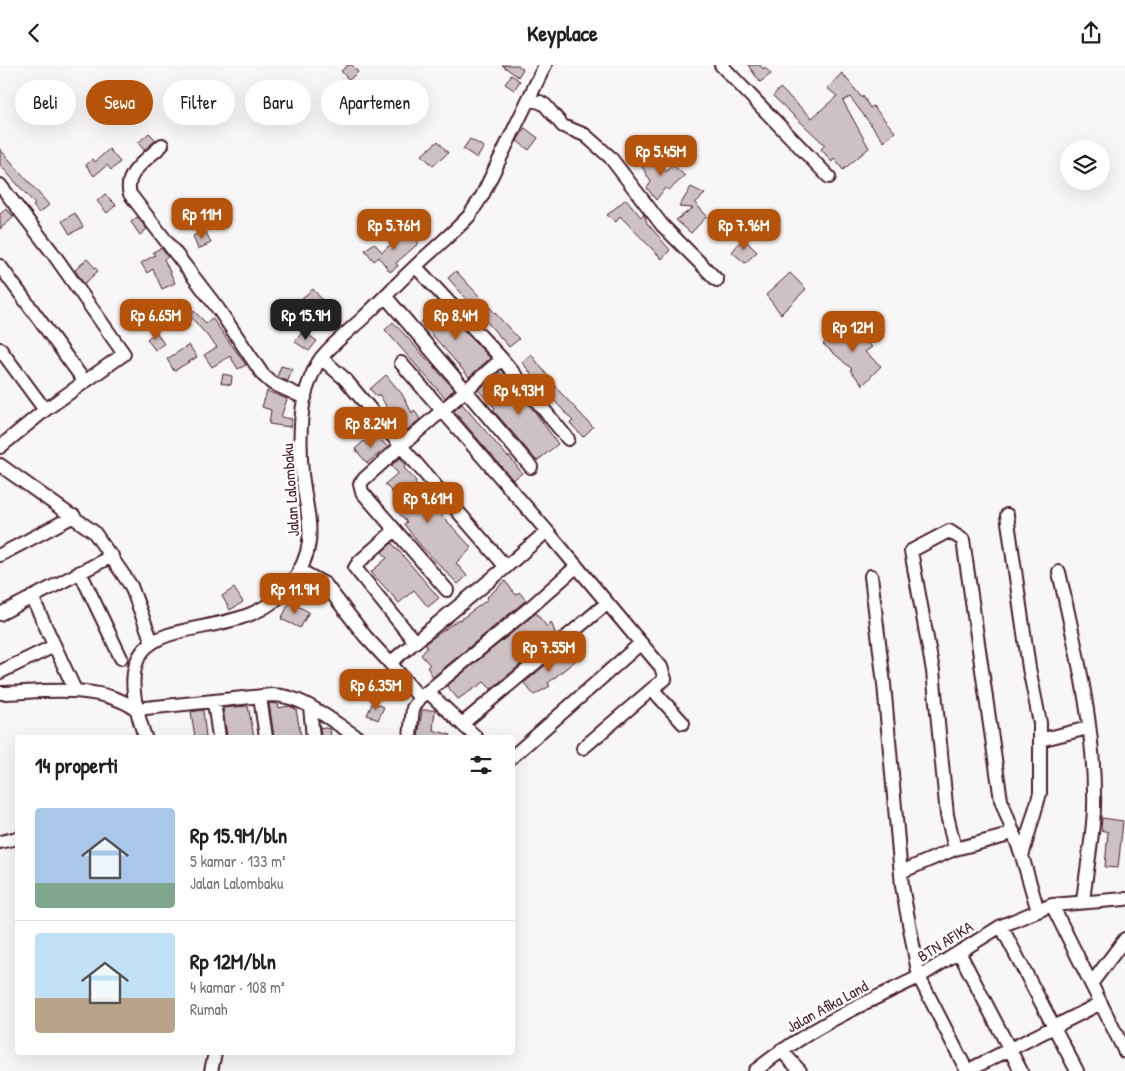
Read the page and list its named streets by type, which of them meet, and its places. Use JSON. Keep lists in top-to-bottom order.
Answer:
{
  "streets": {
    "street": ["Jalan Lalombaku", "BTN AFIKA", "Jalan Afika Land"]
  },
  "crossings": [
    ["BTN AFIKA", "Jalan Afika Land"]
  ],
  "page": {
    "header": "Keyplace",
    "chip": [
      "Beli",
      "Sewa",
      "Filter",
      "Baru",
      "Apartemen"
    ],
    "price": [
      "Rp 5.45M",
      "Rp 11M",
      "Rp 5.76M",
      "Rp 7.96M",
      "Rp 6.65M",
      "Rp 15.9M",
      "Rp 8.4M",
      "Rp 12M",
      "Rp 4.93M",
      "Rp 8.24M",
      "Rp 9.61M",
      "Rp 11.9M",
      "Rp 7.55M",
      "Rp 6.35M"
    ],
    "heading": "14 properti",
    "list": [
      {
        "name": "Rp 15.9M/bln",
        "note": "5 kamar · 133 m² · Jalan Lalombaku"
      },
      {
        "name": "Rp 12M/bln",
        "note": "4 kamar · 108 m² · Rumah"
      }
    ]
  }
}
